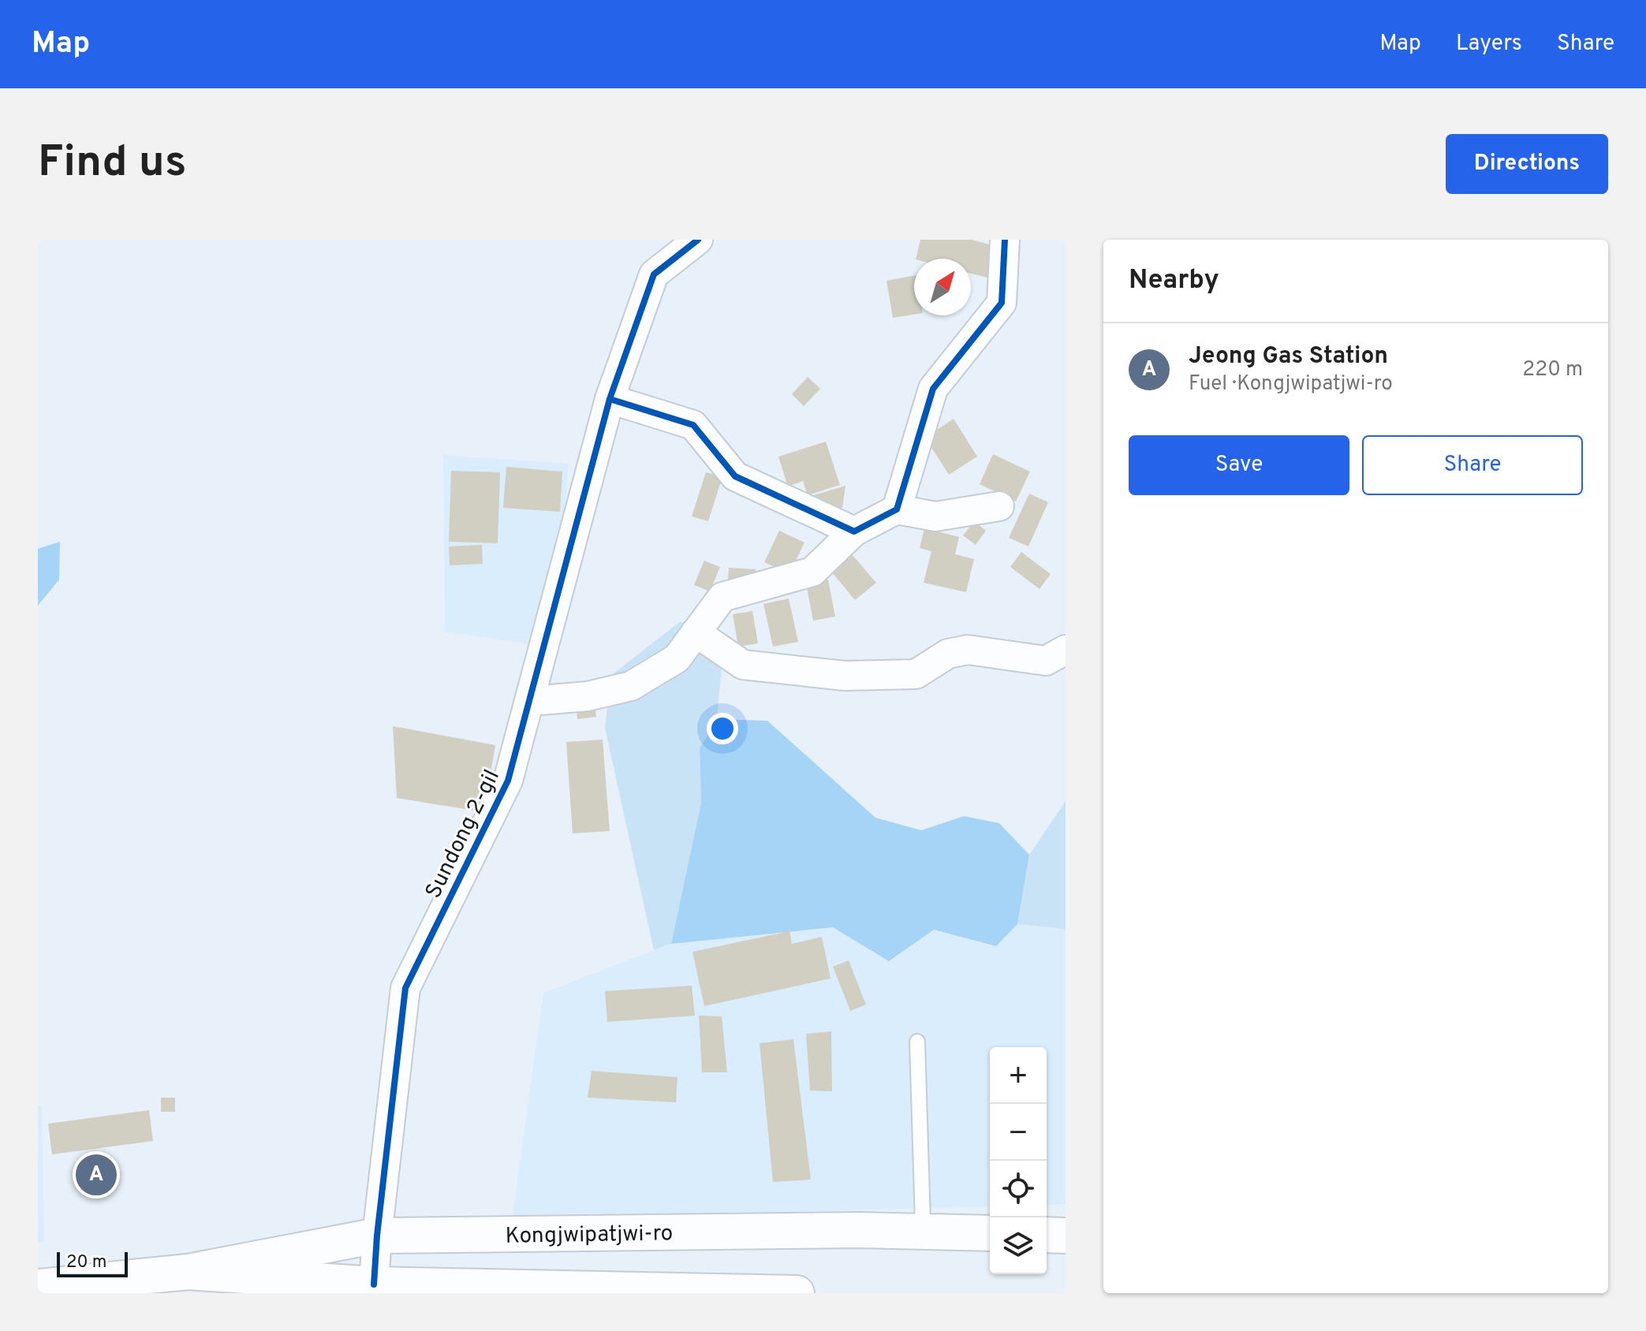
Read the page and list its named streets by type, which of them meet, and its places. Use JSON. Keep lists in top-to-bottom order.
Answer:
{
  "streets": {
    "main road": ["Kongjwipatjwi-ro"],
    "street": ["Sundong 2-gil"]
  },
  "crossings": [
    ["Sundong 2-gil", "Kongjwipatjwi-ro"]
  ],
  "scale_bar": "20 m",
  "north": "top right",
  "page": {
    "header": "Map",
    "nav": ["Map", "Layers", "Share"],
    "buttons": [
      "Directions",
      ["Save", "Share"]
    ],
    "title": "Find us",
    "heading": "Nearby",
    "list": [
      {
        "mark": "A",
        "name": "Jeong Gas Station",
        "note": "Fuel · Kongjwipatjwi-ro",
        "value": "220 m"
      }
    ],
    "map_buttons": ["+", "−"],
    "pins": "A",
    "scale": "20 m"
  }
}
